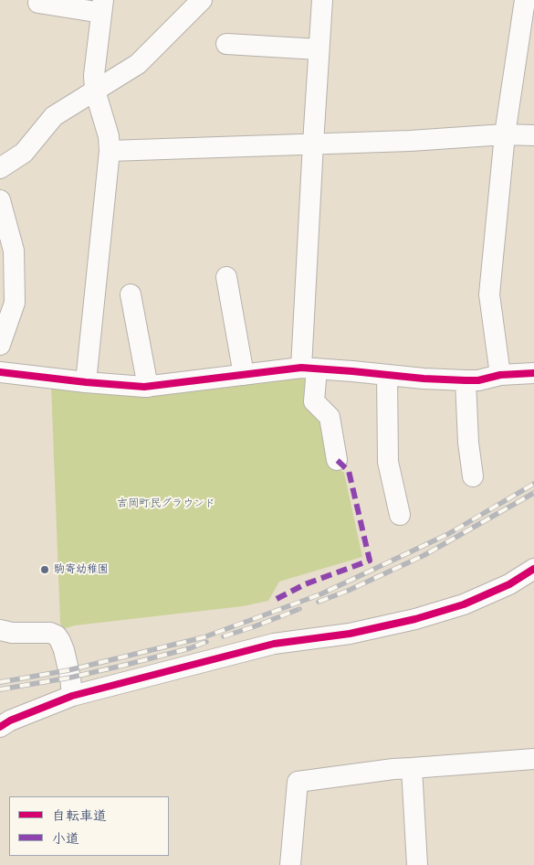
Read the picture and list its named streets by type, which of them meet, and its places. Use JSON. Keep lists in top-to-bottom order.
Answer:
{
  "parks": ["吉岡町民グラウンド"],
  "places": ["駒寄幼稚園"],
  "legend": ["自転車道", "小道"]
}
